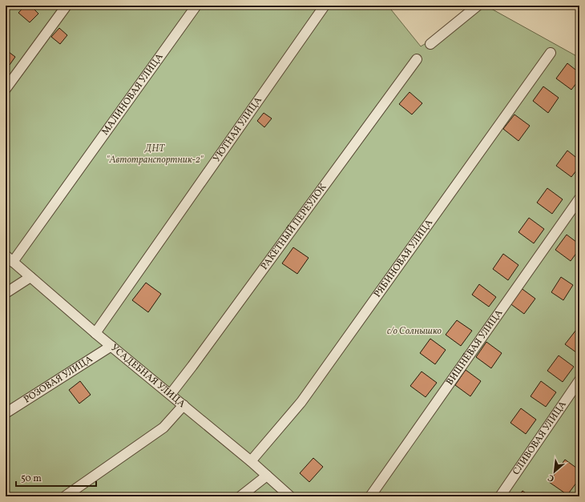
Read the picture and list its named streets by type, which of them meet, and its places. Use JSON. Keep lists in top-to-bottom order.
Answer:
{
  "streets": {
    "street": [
      "МАЛИНОВАЯ УЛИЦА",
      "УЮТНАЯ УЛИЦА",
      "РАКЕТНЫЙ ПЕРЕУЛОК",
      "РЯБИНОВАЯ УЛИЦА",
      "ВИШНЁВАЯ УЛИЦА",
      "УСАДЕБНАЯ УЛИЦА",
      "РОЗОВАЯ УЛИЦА",
      "СЛИВОВАЯ УЛИЦА"
    ]
  },
  "crossings": [
    ["МАЛИНОВАЯ УЛИЦА", "УСАДЕБНАЯ УЛИЦА"],
    ["УЮТНАЯ УЛИЦА", "УСАДЕБНАЯ УЛИЦА"],
    ["РАКЕТНЫЙ ПЕРЕУЛОК", "УСАДЕБНАЯ УЛИЦА"],
    ["РЯБИНОВАЯ УЛИЦА", "УСАДЕБНАЯ УЛИЦА"],
    ["УСАДЕБНАЯ УЛИЦА", "РОЗОВАЯ УЛИЦА"]
  ],
  "parks": ["ДНТ \"Автотранспортник-2\"", "с/о Солнышко"],
  "scale_bar": "50 m",
  "north": "bottom left"
}
